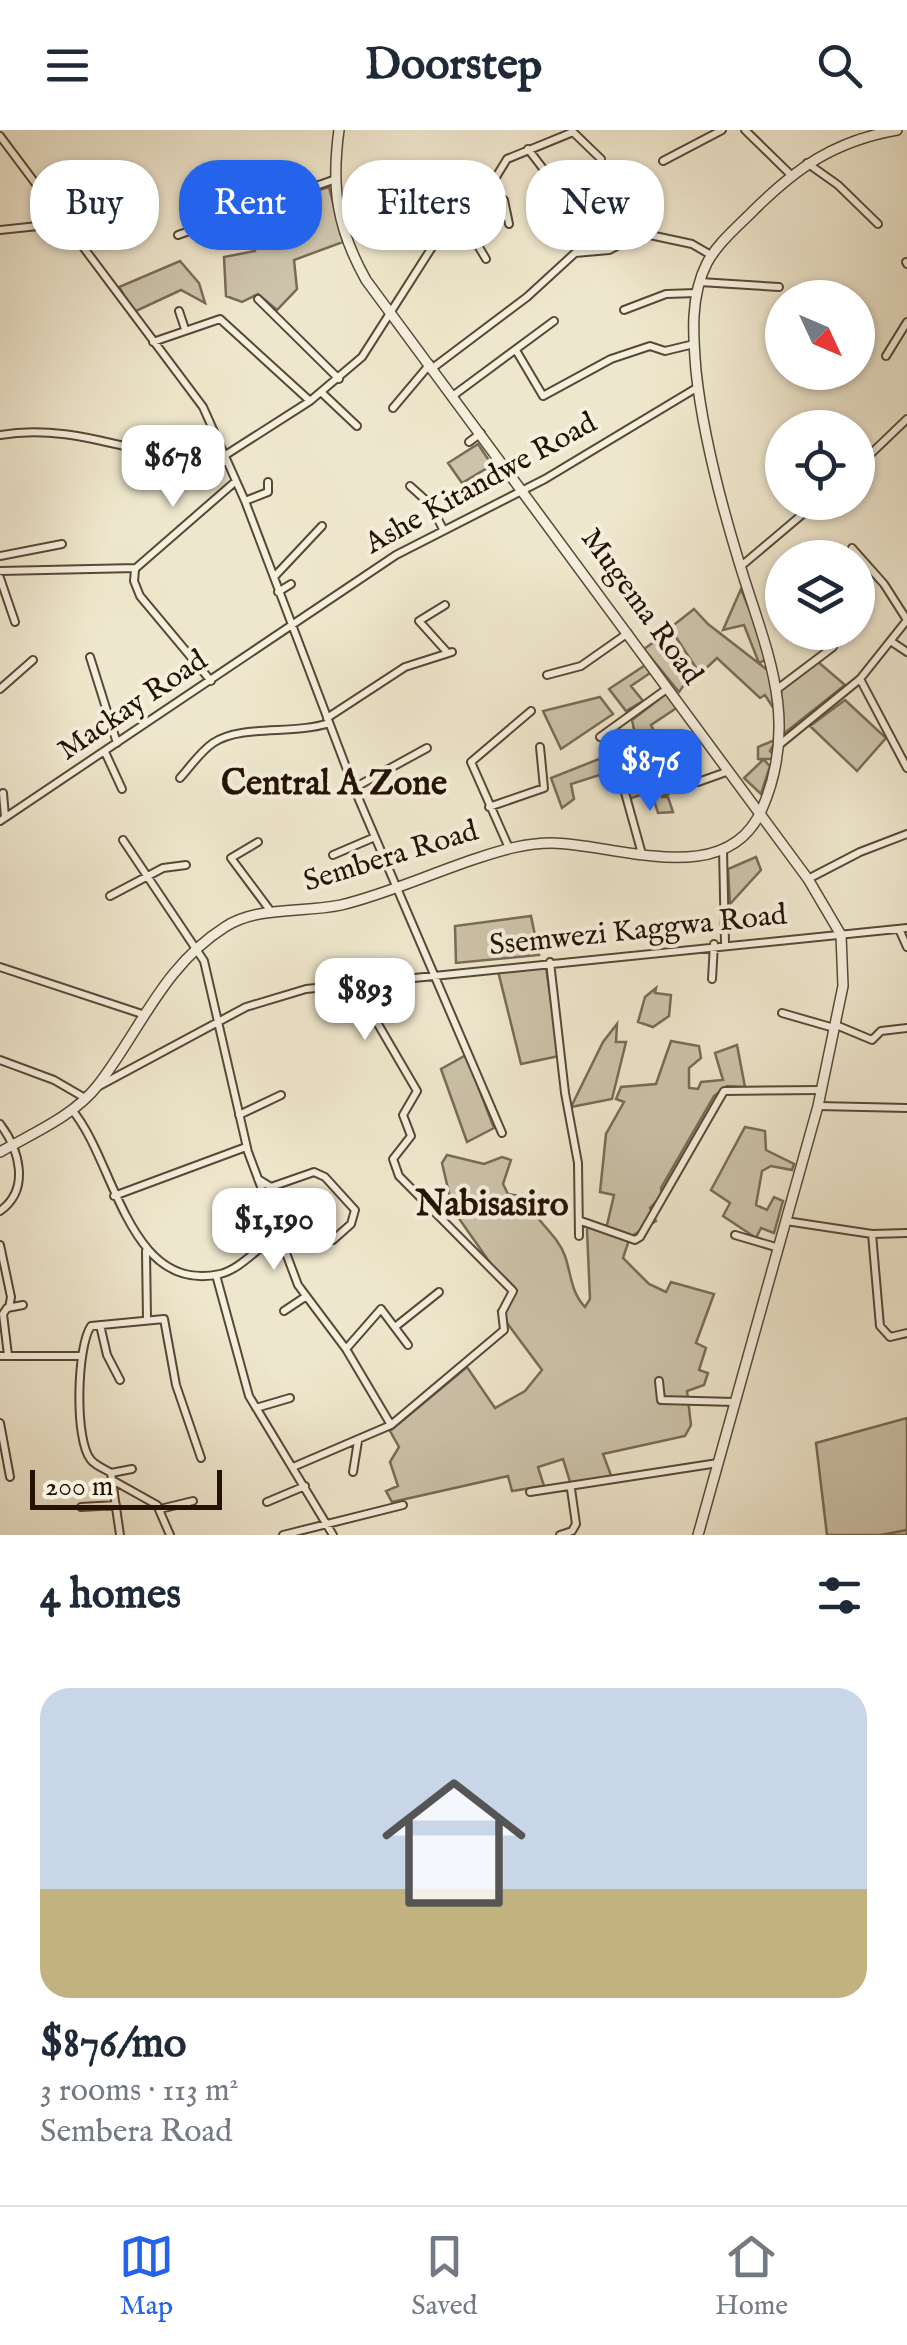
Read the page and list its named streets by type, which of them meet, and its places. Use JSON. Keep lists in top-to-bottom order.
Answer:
{
  "streets": {
    "street": [
      "Ashe Kitandwe Road",
      "Mugema Road",
      "Mackay Road",
      "Sembera Road",
      "Ssemwezi Kaggwa Road"
    ]
  },
  "crossings": [
    ["Ashe Kitandwe Road", "Mugema Road"],
    ["Ashe Kitandwe Road", "Mackay Road"],
    ["Mugema Road", "Ssemwezi Kaggwa Road"],
    ["Sembera Road", "Ssemwezi Kaggwa Road"]
  ],
  "districts": ["Central A Zone", "Nabisasiro"],
  "scale_bar": "200 m",
  "north": "bottom right",
  "page": {
    "header": "Doorstep",
    "chip": [
      "Buy",
      "Rent",
      "Filters",
      "New"
    ],
    "price": [
      "$678",
      "$876",
      "$893",
      "$1,190"
    ],
    "scale": "200 m",
    "heading": "4 homes",
    "list": [
      {
        "name": "$876/mo",
        "note": "3 rooms · 113 m² · Sembera Road"
      }
    ],
    "tabs": ["Map", "Saved", "Home"]
  }
}
